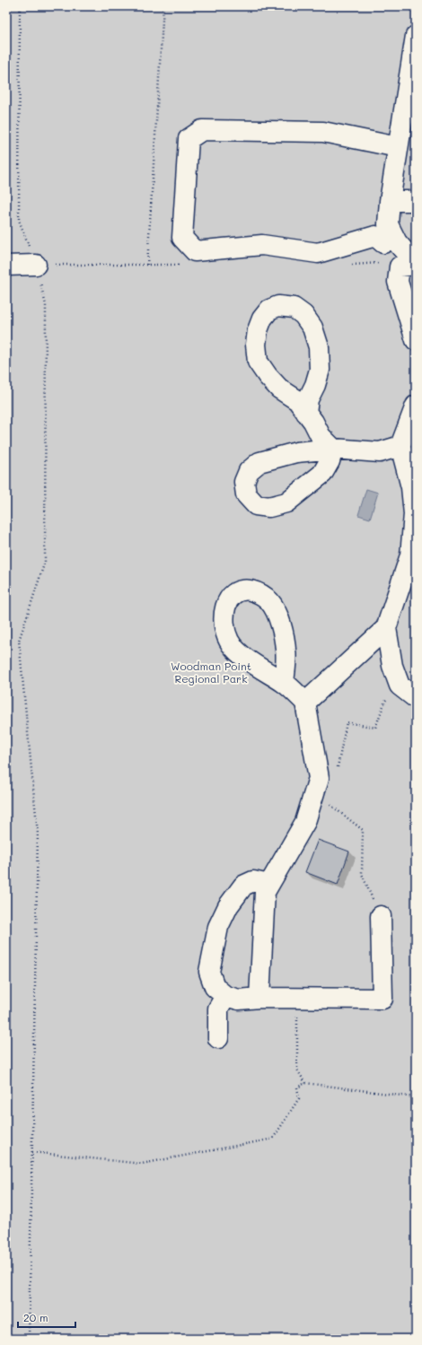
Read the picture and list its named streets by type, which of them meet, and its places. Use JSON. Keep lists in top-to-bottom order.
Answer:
{
  "parks": ["Woodman Point Regional Park"],
  "scale_bar": "20 m"
}
